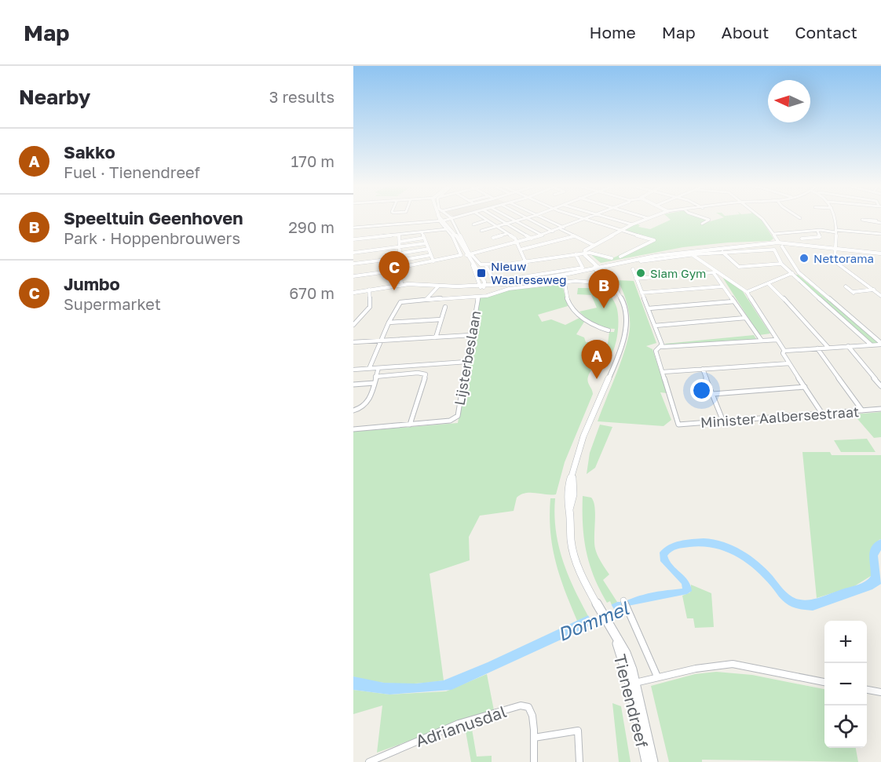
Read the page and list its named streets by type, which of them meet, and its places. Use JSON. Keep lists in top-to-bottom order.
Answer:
{
  "streets": {
    "street": [
      "Lijsterbeslaan",
      "Minister Aalbersestraat",
      "Tienendreef",
      "Adrianusdal"
    ]
  },
  "water": ["Dommel"],
  "places": {
    "other": ["Nettorama", "Siam Gym"],
    "transit": ["Nieuw Waalreseweg"]
  },
  "north": "left",
  "page": {
    "header": "Map",
    "nav": [
      "Home",
      "Map",
      "About",
      "Contact"
    ],
    "heading": ["Nearby", "3 results"],
    "list": [
      {
        "mark": "A",
        "name": "Sakko",
        "note": "Fuel · Tienendreef",
        "value": "170 m"
      },
      {
        "mark": "B",
        "name": "Speeltuin Geenhoven",
        "note": "Park · Hoppenbrouwers",
        "value": "290 m"
      },
      {
        "mark": "C",
        "name": "Jumbo",
        "note": "Supermarket",
        "value": "670 m"
      }
    ],
    "pins": ["C", "B", "A"],
    "map_buttons": ["+", "−"]
  }
}
